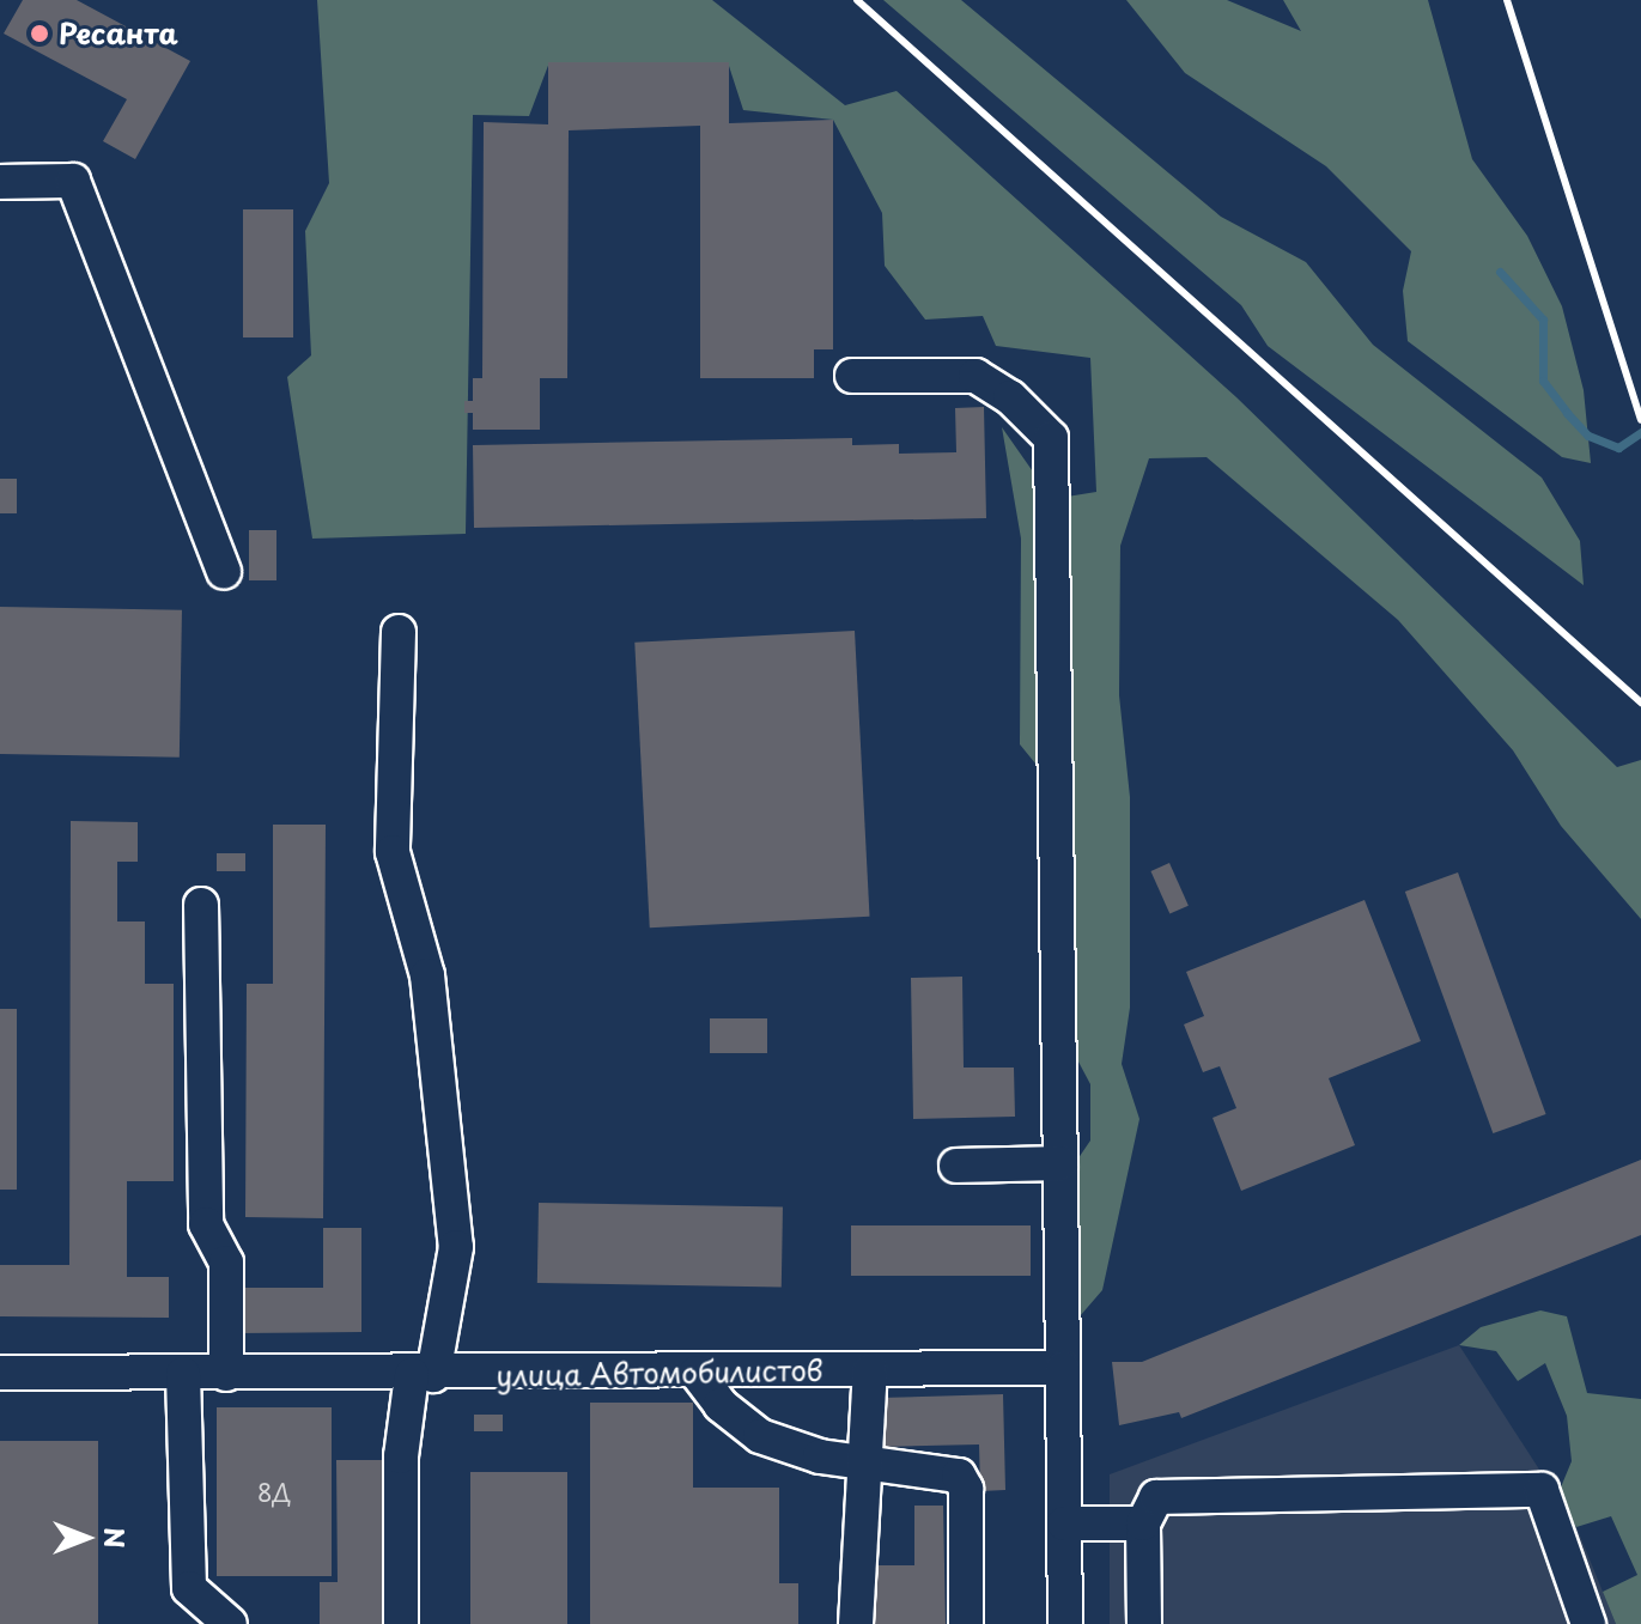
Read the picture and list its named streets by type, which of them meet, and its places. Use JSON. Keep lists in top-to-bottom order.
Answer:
{
  "streets": {
    "street": ["улица Автомобилистов"]
  },
  "places": ["Ресанта"],
  "house_numbers": ["8Д"],
  "north": "right"
}
